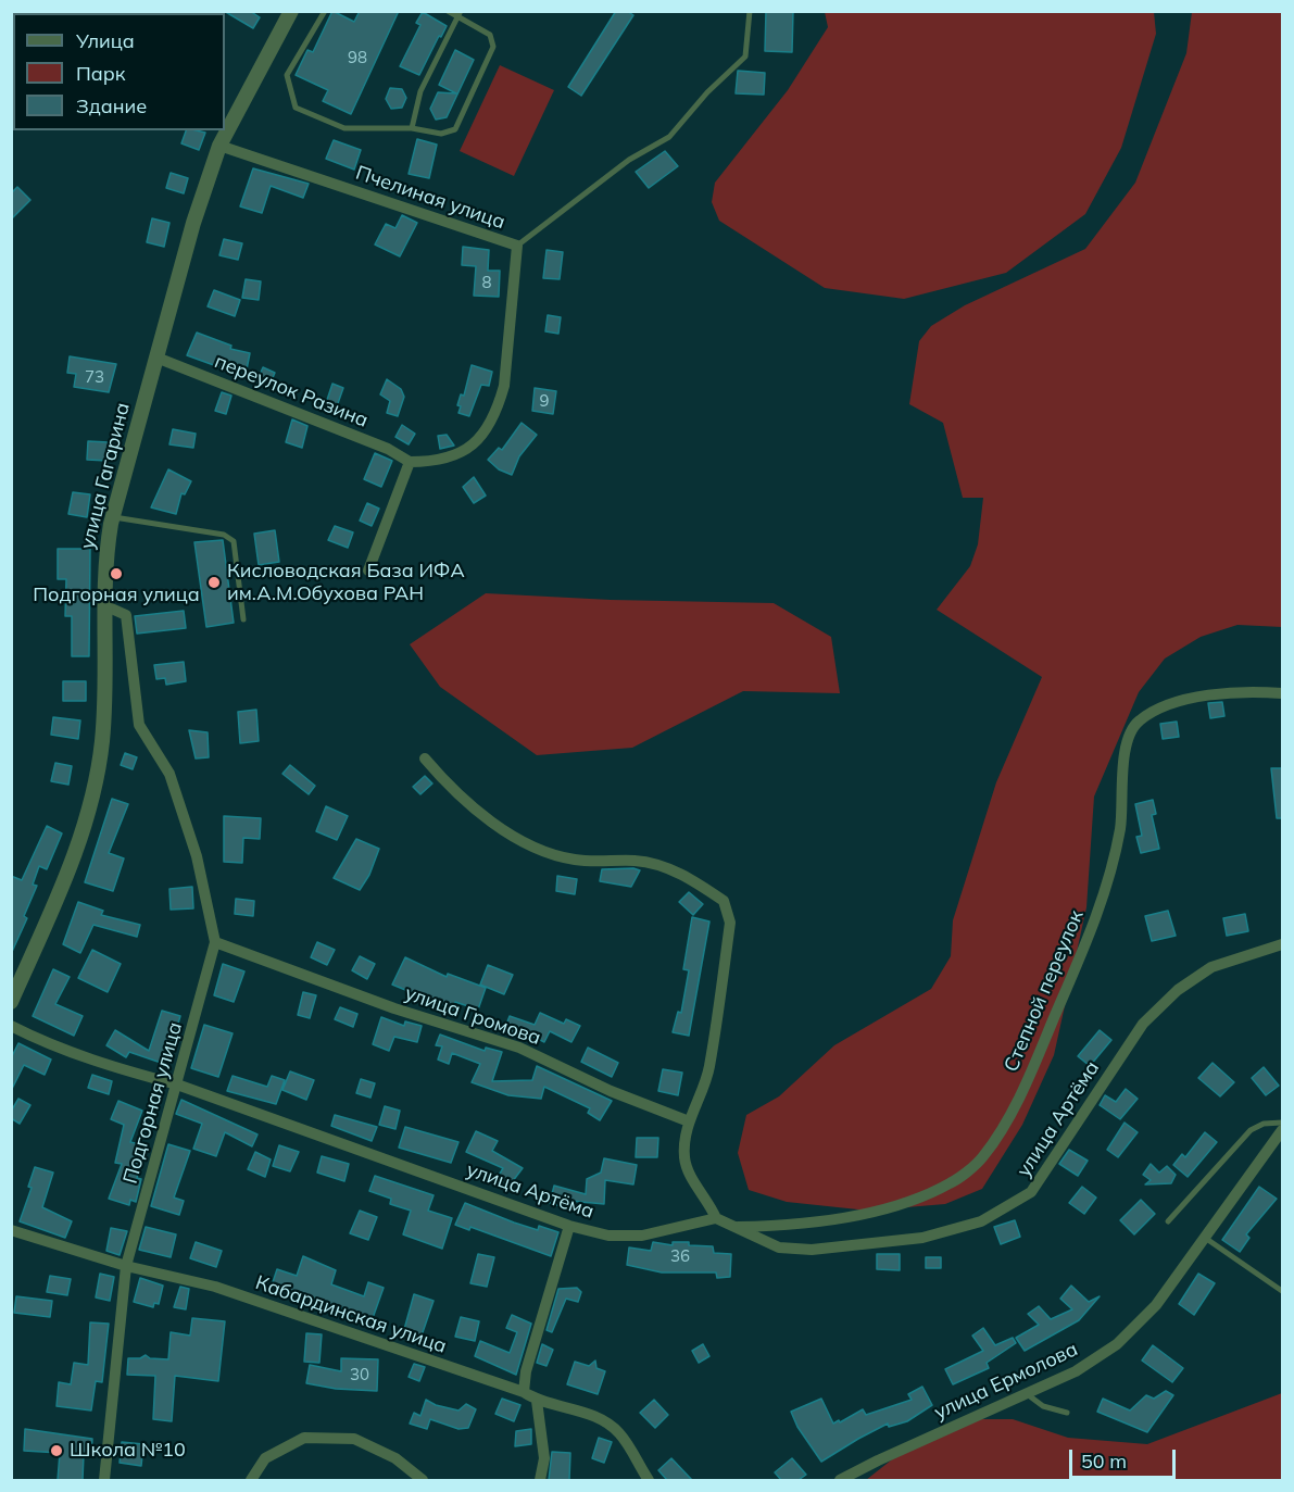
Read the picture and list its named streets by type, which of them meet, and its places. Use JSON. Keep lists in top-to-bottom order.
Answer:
{
  "streets": {
    "street": [
      "Пчелиная улица",
      "переулок Разина",
      "улица Гагарина",
      "Степной переулок",
      "улица Громова",
      "Подгорная улица",
      "улица Артёма",
      "Кабардинская улица",
      "улица Ермолова"
    ]
  },
  "crossings": [
    ["Пчелиная улица", "переулок Разина"],
    ["Пчелиная улица", "улица Гагарина"],
    ["переулок Разина", "улица Гагарина"],
    ["улица Гагарина", "Подгорная улица"],
    ["Степной переулок", "улица Артёма"],
    ["улица Громова", "Подгорная улица"],
    ["Подгорная улица", "улица Артёма"],
    ["Подгорная улица", "Кабардинская улица"]
  ],
  "places": ["Подгорная улица", "Кисловодская База ИФА им.А.М.Обухова РАН", "Школа №10"],
  "house_numbers": [
    "98",
    "8",
    "73",
    "9",
    "36",
    "30"
  ],
  "legend": ["Улица", "Парк", "Здание"],
  "scale_bar": "50 m"
}
